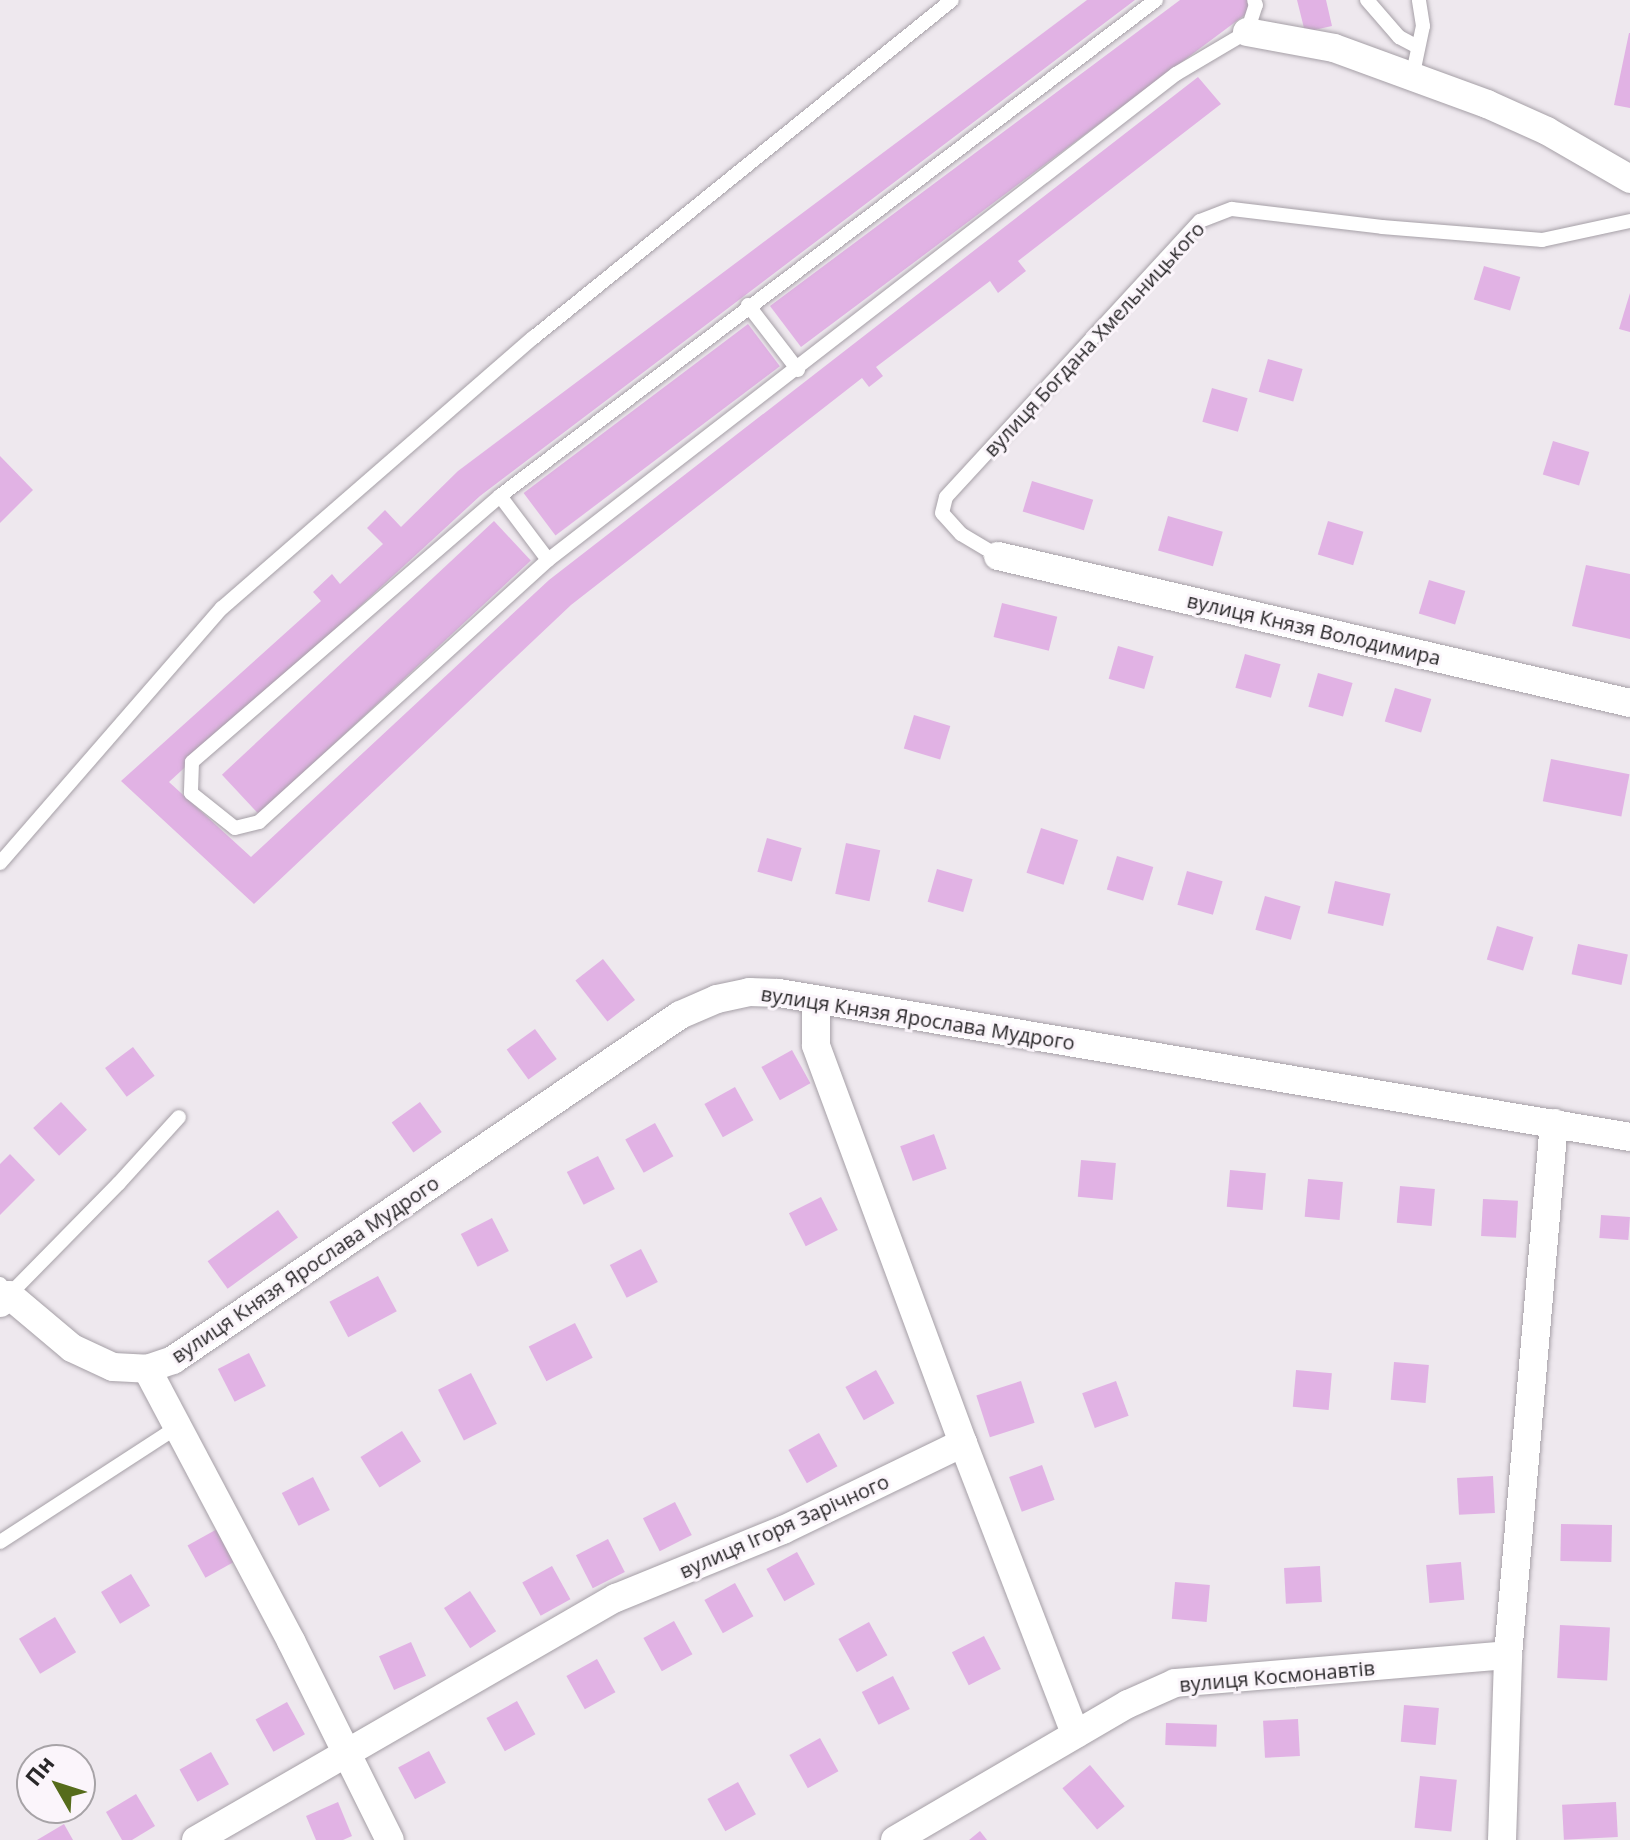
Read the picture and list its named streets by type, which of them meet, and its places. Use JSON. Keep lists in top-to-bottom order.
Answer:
{
  "streets": {
    "street": [
      "вулиця Князя Володимира",
      "вулиця Князя Ярослава Мудрого",
      "вулиця Ігоря Зарічного",
      "вулиця Космонавтів"
    ],
    "lane": ["вулиця Богдана Хмельницького"]
  },
  "crossings": [
    ["вулиця Богдана Хмельницького", "вулиця Князя Володимира"]
  ],
  "north": "top left"
}
